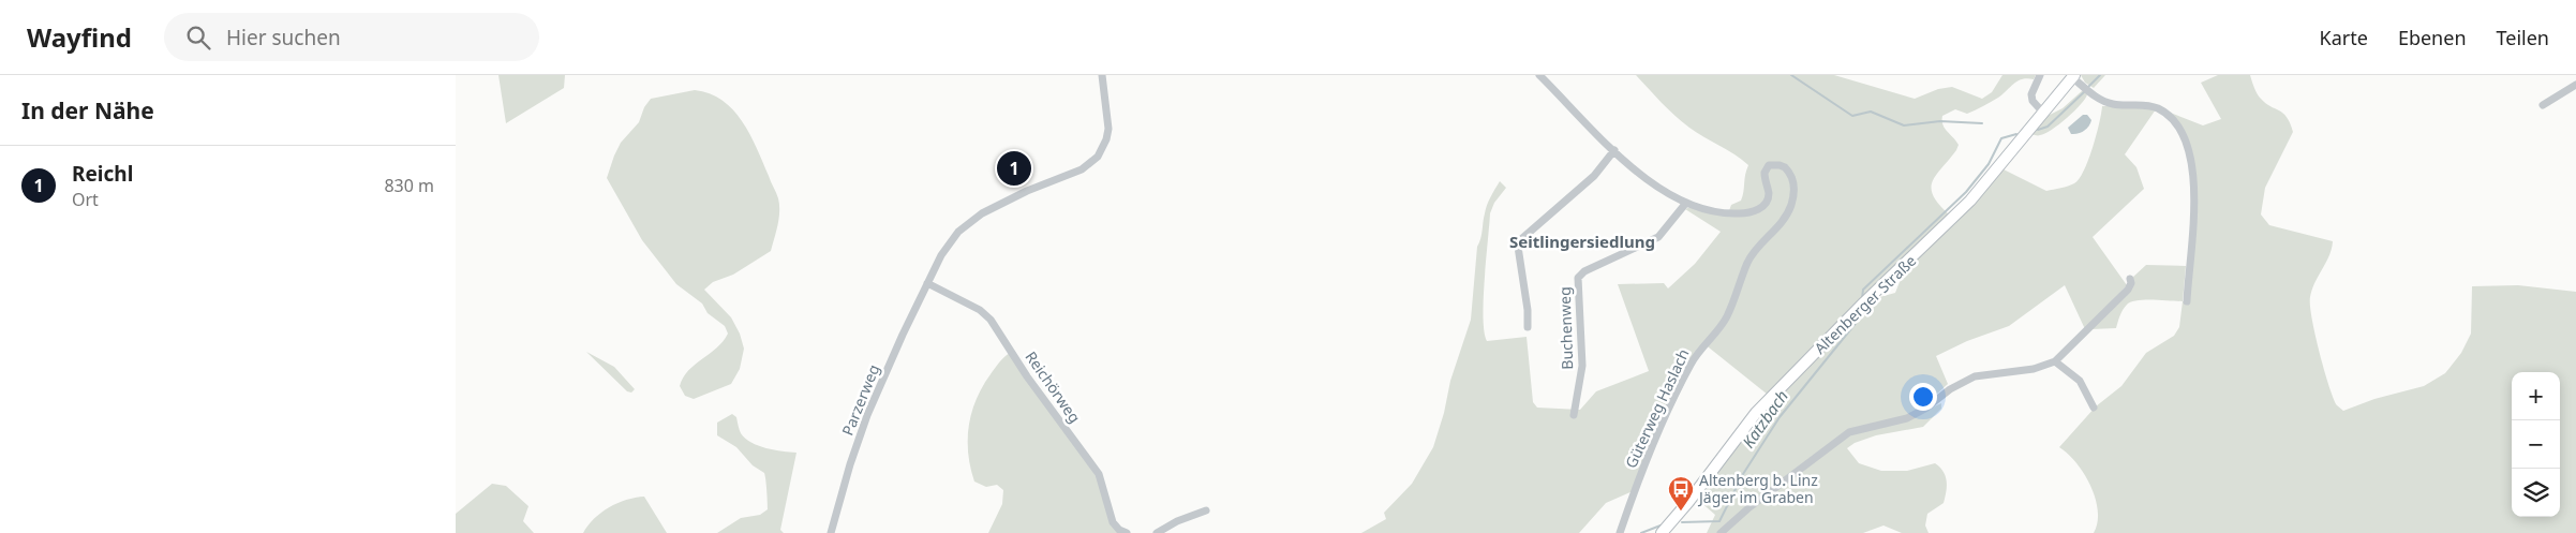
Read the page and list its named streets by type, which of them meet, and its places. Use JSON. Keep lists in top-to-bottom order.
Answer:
{
  "streets": {
    "street": [
      "Altenberger Straße",
      "Buchenweg",
      "Reichörweg",
      "Parzerweg",
      "Güterweg Haslach"
    ]
  },
  "crossings": [
    ["Buchenweg", "Güterweg Haslach"],
    ["Reichörweg", "Parzerweg"]
  ],
  "districts": ["Seitlingersiedlung"],
  "water": ["Katzbach"],
  "places": {
    "bus stop": ["Altenberg b. Linz Jäger im Graben"]
  },
  "page": {
    "header": "Wayfind",
    "search": "Hier suchen",
    "nav": ["Karte", "Ebenen", "Teilen"],
    "heading": "In der Nähe",
    "list": [
      {
        "mark": "1",
        "name": "Reichl",
        "note": "Ort",
        "value": "830 m"
      }
    ],
    "pins": "1",
    "map_buttons": ["+", "−"]
  }
}
